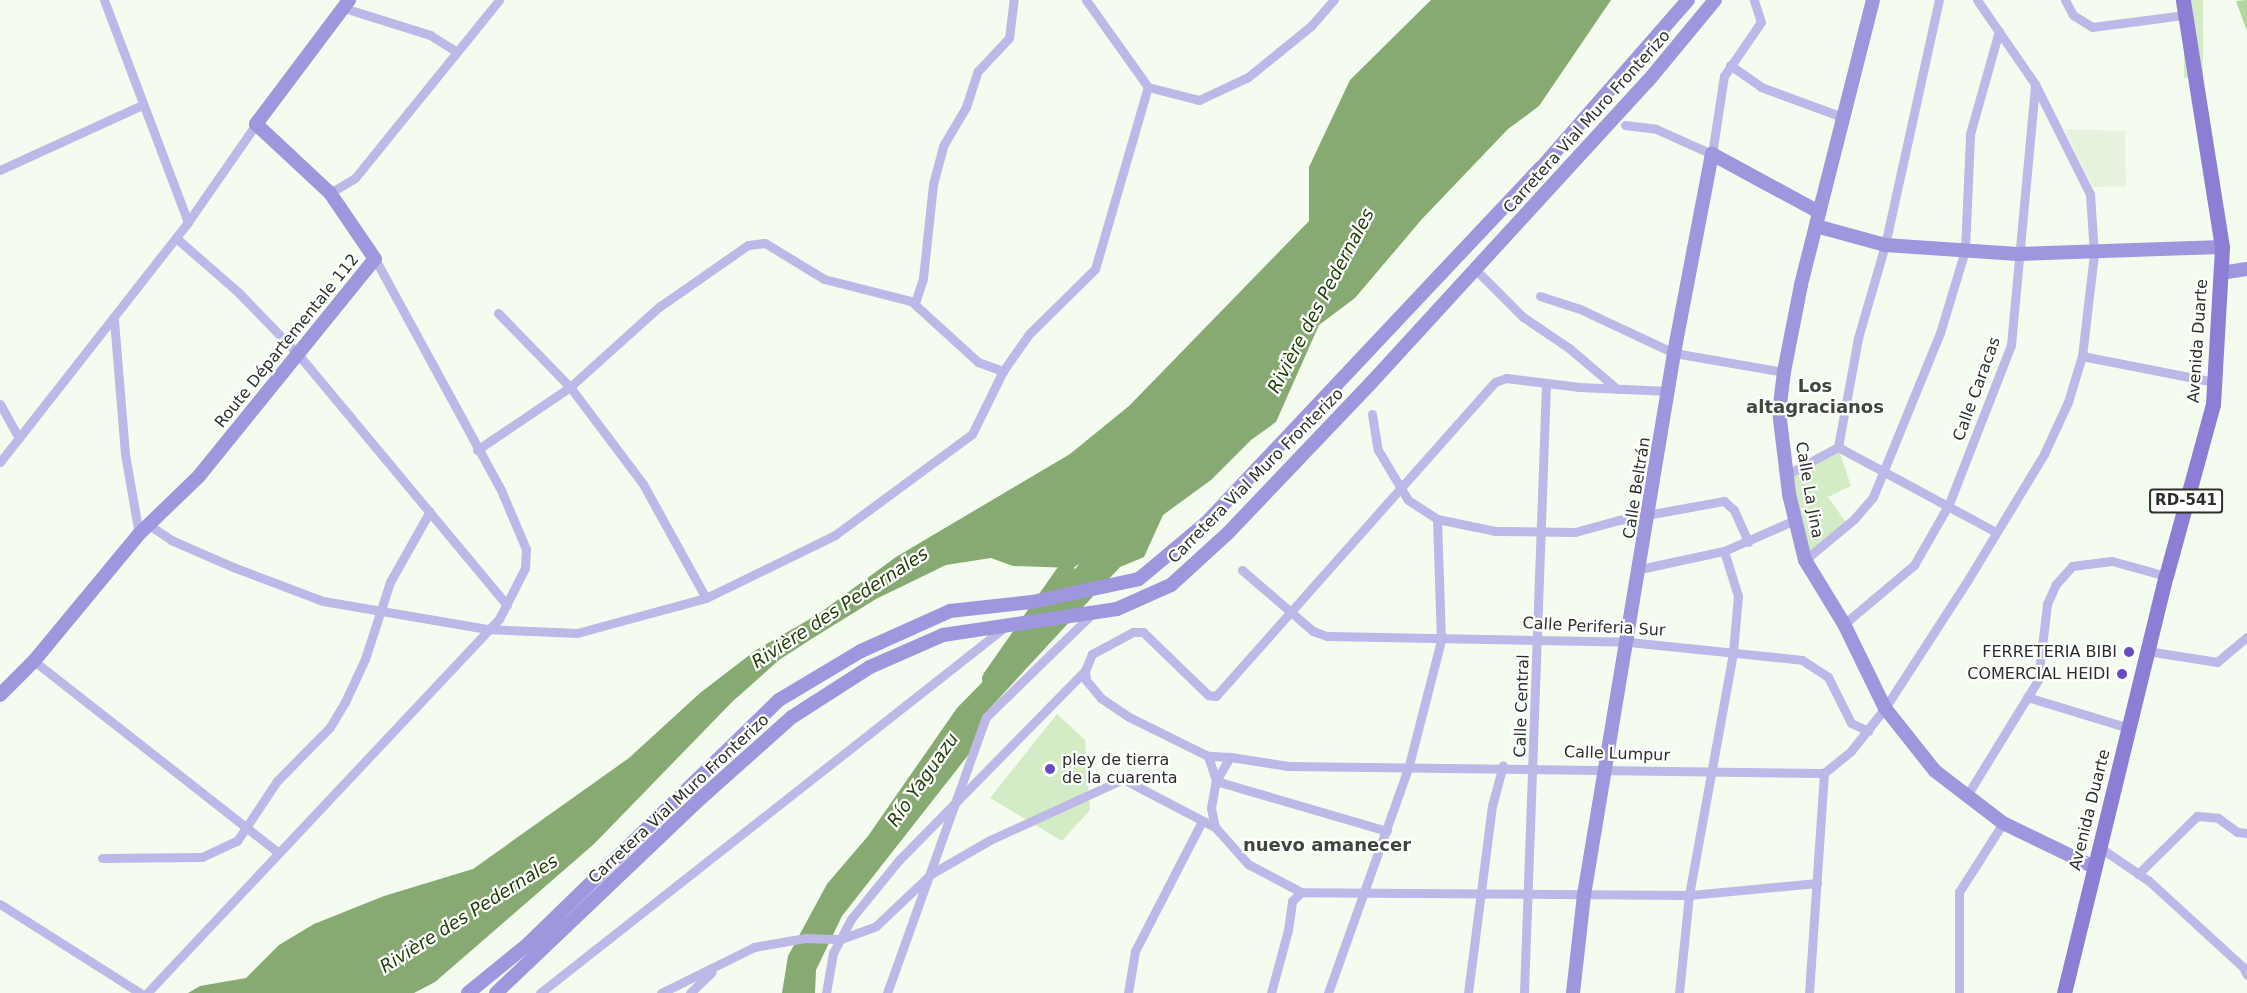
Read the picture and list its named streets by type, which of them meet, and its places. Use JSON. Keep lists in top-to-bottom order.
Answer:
{
  "streets": {
    "main road": [
      "Carretera Vial Muro Fronterizo",
      "Route Départementale 112",
      "Avenida Duarte",
      "Calle Beltrán",
      "Calle La Jina",
      "RD-541"
    ],
    "street": [
      "Calle Caracas",
      "Calle Periferia Sur",
      "Calle Central",
      "Calle Lumpur"
    ]
  },
  "crossings": [
    ["Avenida Duarte", "Calle La Jina"],
    ["Calle Caracas", "Calle La Jina"],
    ["Calle Beltrán", "Calle Periferia Sur"],
    ["Calle Beltrán", "Calle Lumpur"],
    ["Calle Periferia Sur", "Calle Central"],
    ["Calle Central", "Calle Lumpur"]
  ],
  "districts": ["Los altagracianos", "nuevo amanecer"],
  "water": ["Rivière des Pedernales", "Río Yaguazu"],
  "places": ["FERRETERIA BIBI", "COMERCIAL HEIDI", "pley de tierra de la cuarenta"]
}
